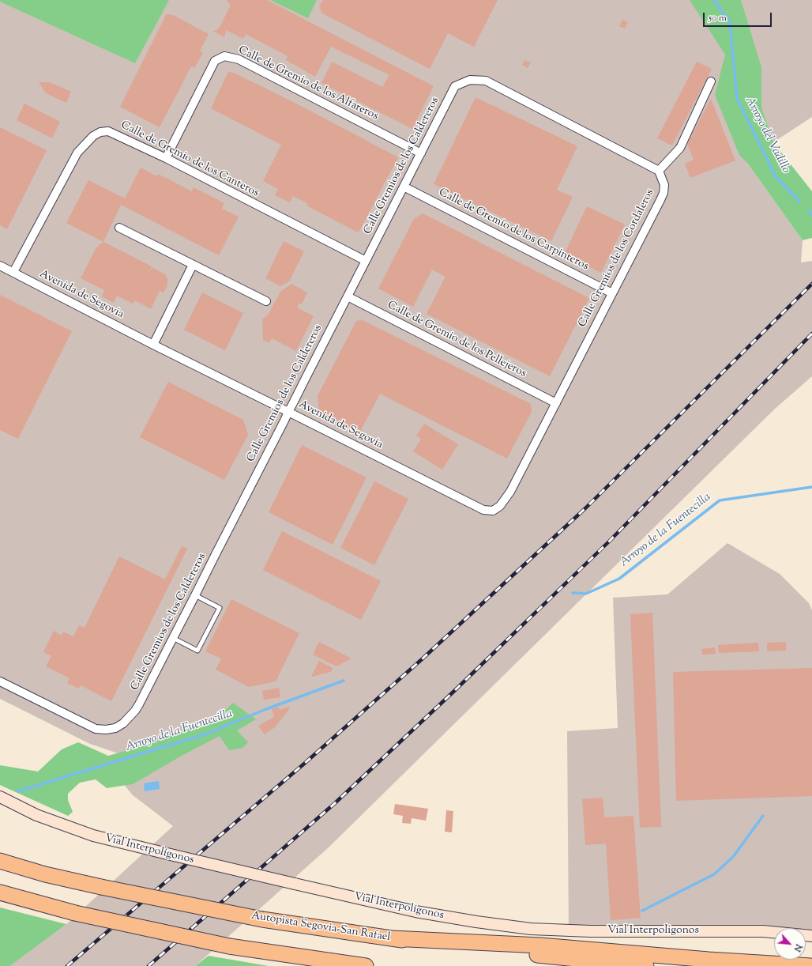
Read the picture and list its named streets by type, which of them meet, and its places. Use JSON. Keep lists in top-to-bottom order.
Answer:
{
  "streets": {
    "highway": ["Autopista Segovia-San Rafael"],
    "main road": ["Vial Interpolígonos"],
    "street": [
      "Calle de Gremio de los Alfareros",
      "Calle de Gremio de los Canteros",
      "Calle Gremios de los Caldereros",
      "Calle de Gremio de los Carpinteros",
      "Calle Gremios de los Cordaleros",
      "Avenida de Segovia",
      "Calle de Gremio de los Pellejeros"
    ]
  },
  "crossings": [
    ["Calle de Gremio de los Alfareros", "Calle de Gremio de los Canteros"],
    ["Calle de Gremio de los Alfareros", "Calle Gremios de los Caldereros"],
    ["Calle de Gremio de los Canteros", "Calle Gremios de los Caldereros"],
    ["Calle de Gremio de los Canteros", "Avenida de Segovia"],
    ["Calle Gremios de los Caldereros", "Calle de Gremio de los Carpinteros"],
    ["Calle Gremios de los Caldereros", "Calle Gremios de los Cordaleros"],
    ["Calle Gremios de los Caldereros", "Avenida de Segovia"],
    ["Calle Gremios de los Caldereros", "Calle de Gremio de los Pellejeros"],
    ["Calle de Gremio de los Carpinteros", "Calle Gremios de los Cordaleros"],
    ["Calle Gremios de los Cordaleros", "Avenida de Segovia"],
    ["Calle Gremios de los Cordaleros", "Calle de Gremio de los Pellejeros"]
  ],
  "water": ["Arroyo del Vadillo", "Arroyo de la Fuentecilla"],
  "scale_bar": "50 m",
  "north": "bottom right"
}
